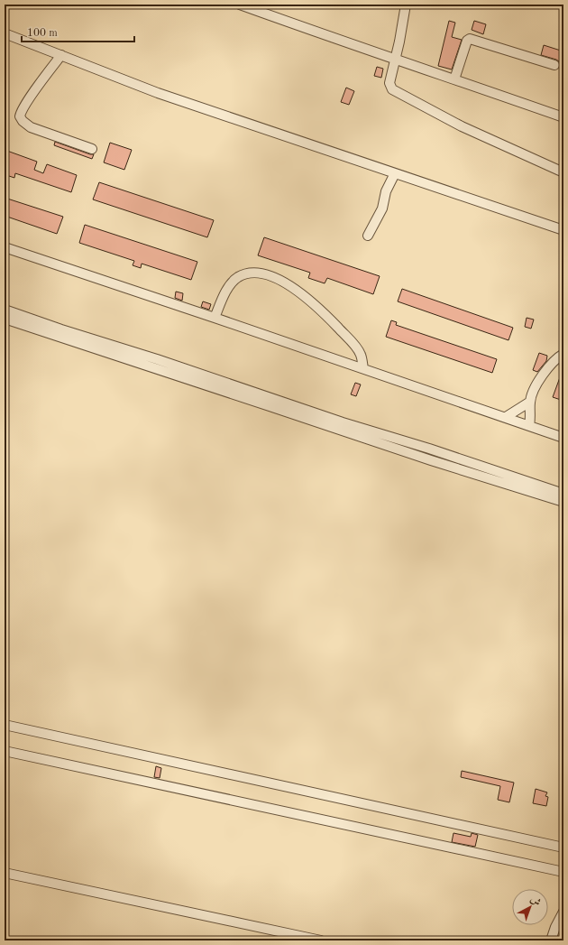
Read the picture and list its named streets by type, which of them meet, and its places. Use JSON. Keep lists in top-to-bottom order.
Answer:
{
  "scale_bar": "100 m",
  "north": "top right"
}
